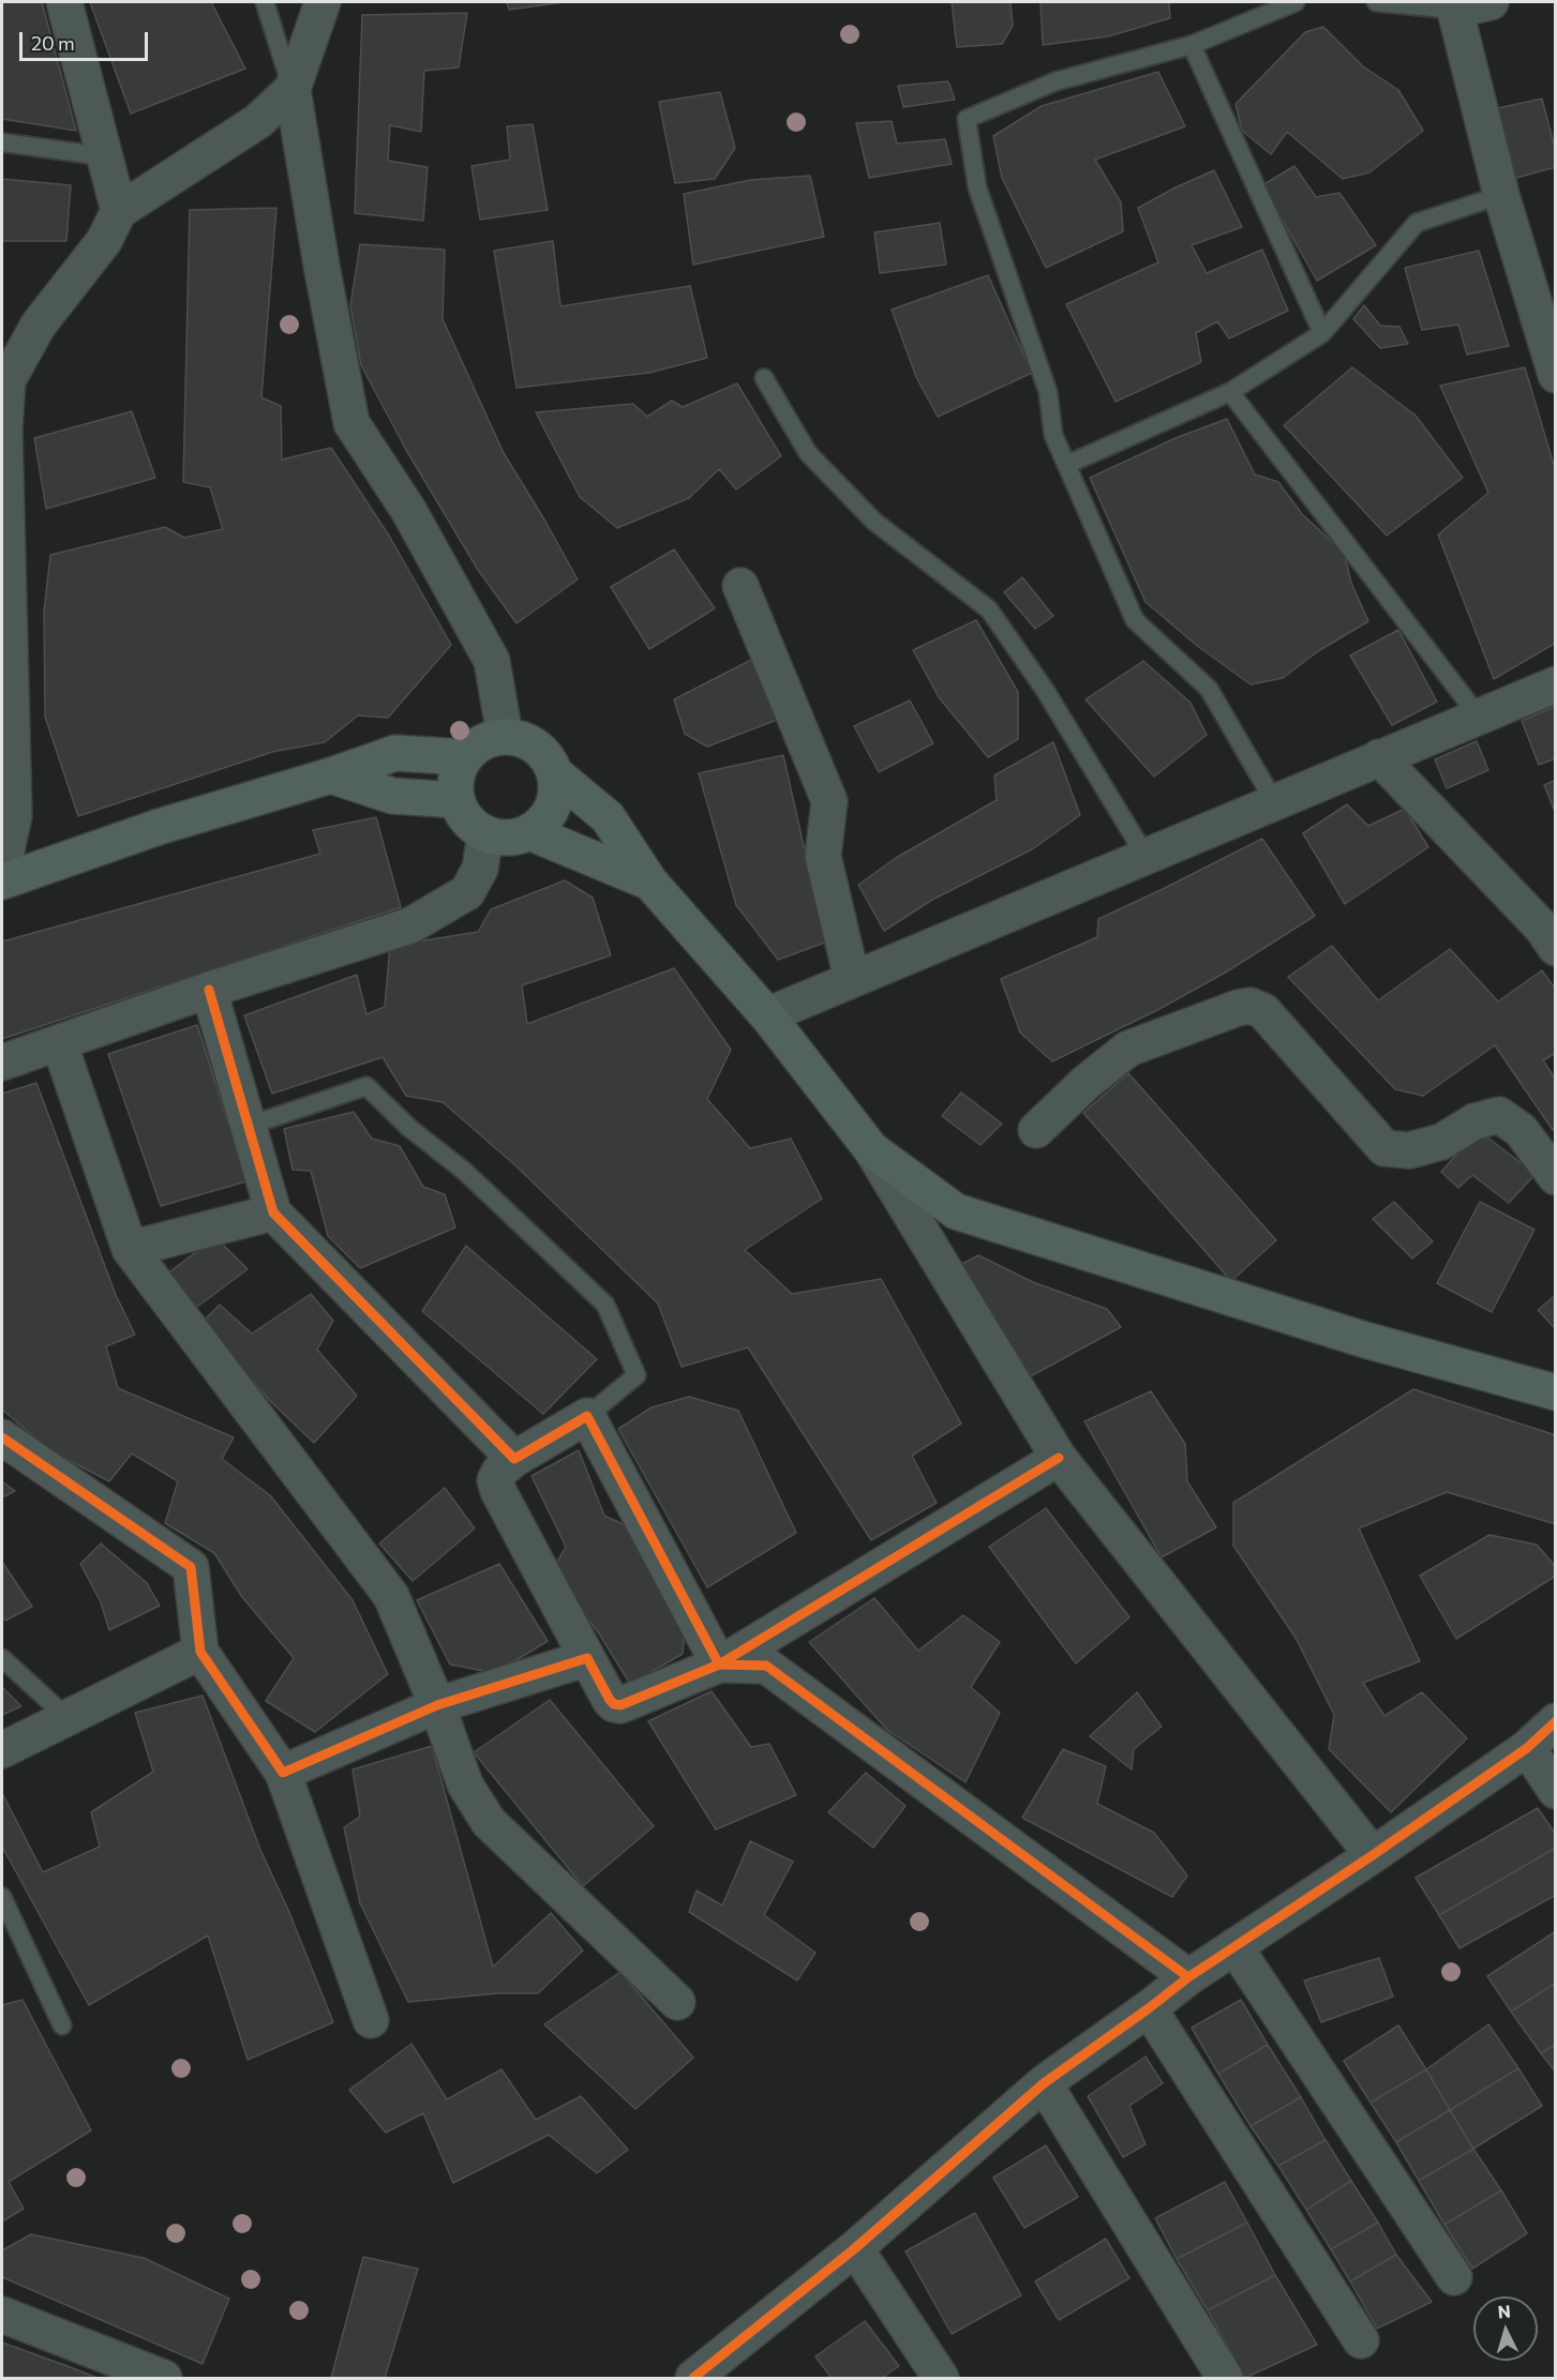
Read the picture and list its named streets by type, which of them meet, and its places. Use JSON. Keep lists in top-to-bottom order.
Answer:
{
  "scale_bar": "20 m",
  "north": "top"
}
